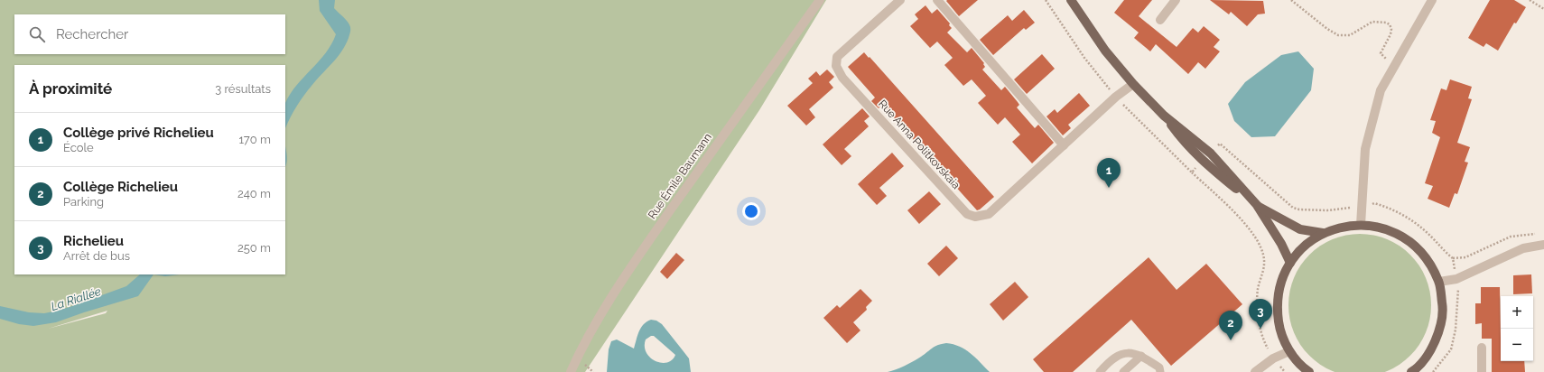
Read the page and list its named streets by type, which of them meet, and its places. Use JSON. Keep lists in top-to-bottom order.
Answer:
{
  "streets": {
    "street": ["Rue Anna Politkovskaia", "Rue Émile Baumann"]
  },
  "water": ["La Riallée"],
  "page": {
    "search": "Rechercher",
    "heading": ["À proximité", "3 résultats"],
    "list": [
      {
        "mark": "1",
        "name": "Collège privé Richelieu",
        "note": "École",
        "value": "170 m"
      },
      {
        "mark": "2",
        "name": "Collège Richelieu",
        "note": "Parking",
        "value": "240 m"
      },
      {
        "mark": "3",
        "name": "Richelieu",
        "note": "Arrêt de bus",
        "value": "250 m"
      }
    ],
    "pins": ["1", "3", "2"],
    "map_buttons": ["+", "−"]
  }
}
